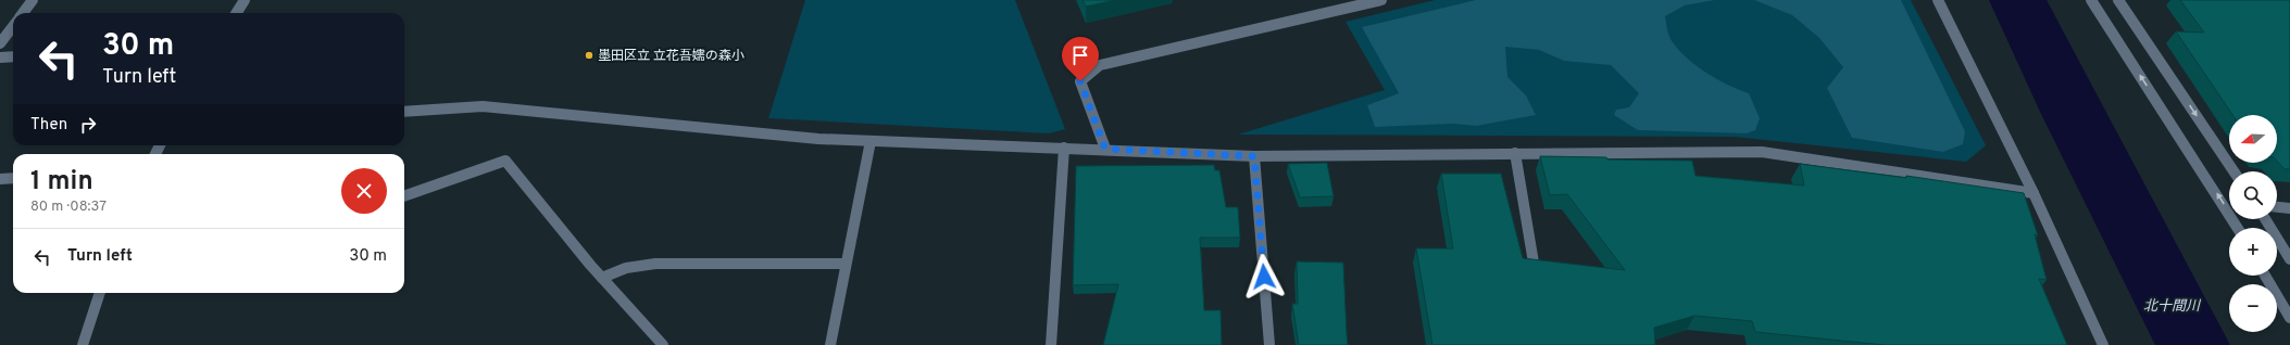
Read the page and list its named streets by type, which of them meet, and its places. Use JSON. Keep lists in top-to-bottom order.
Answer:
{
  "water": ["北十間川"],
  "places": ["墨田区立 立花吾嬬の森小"],
  "north": "left",
  "page": {
    "turn": ["30 m", "Turn left"],
    "then": "Then",
    "map_buttons": ["+", "−"],
    "heading": ["1 min", "80 m · 08:37"],
    "list": [
      {
        "name": "Turn left",
        "value": "30 m"
      }
    ]
  }
}
